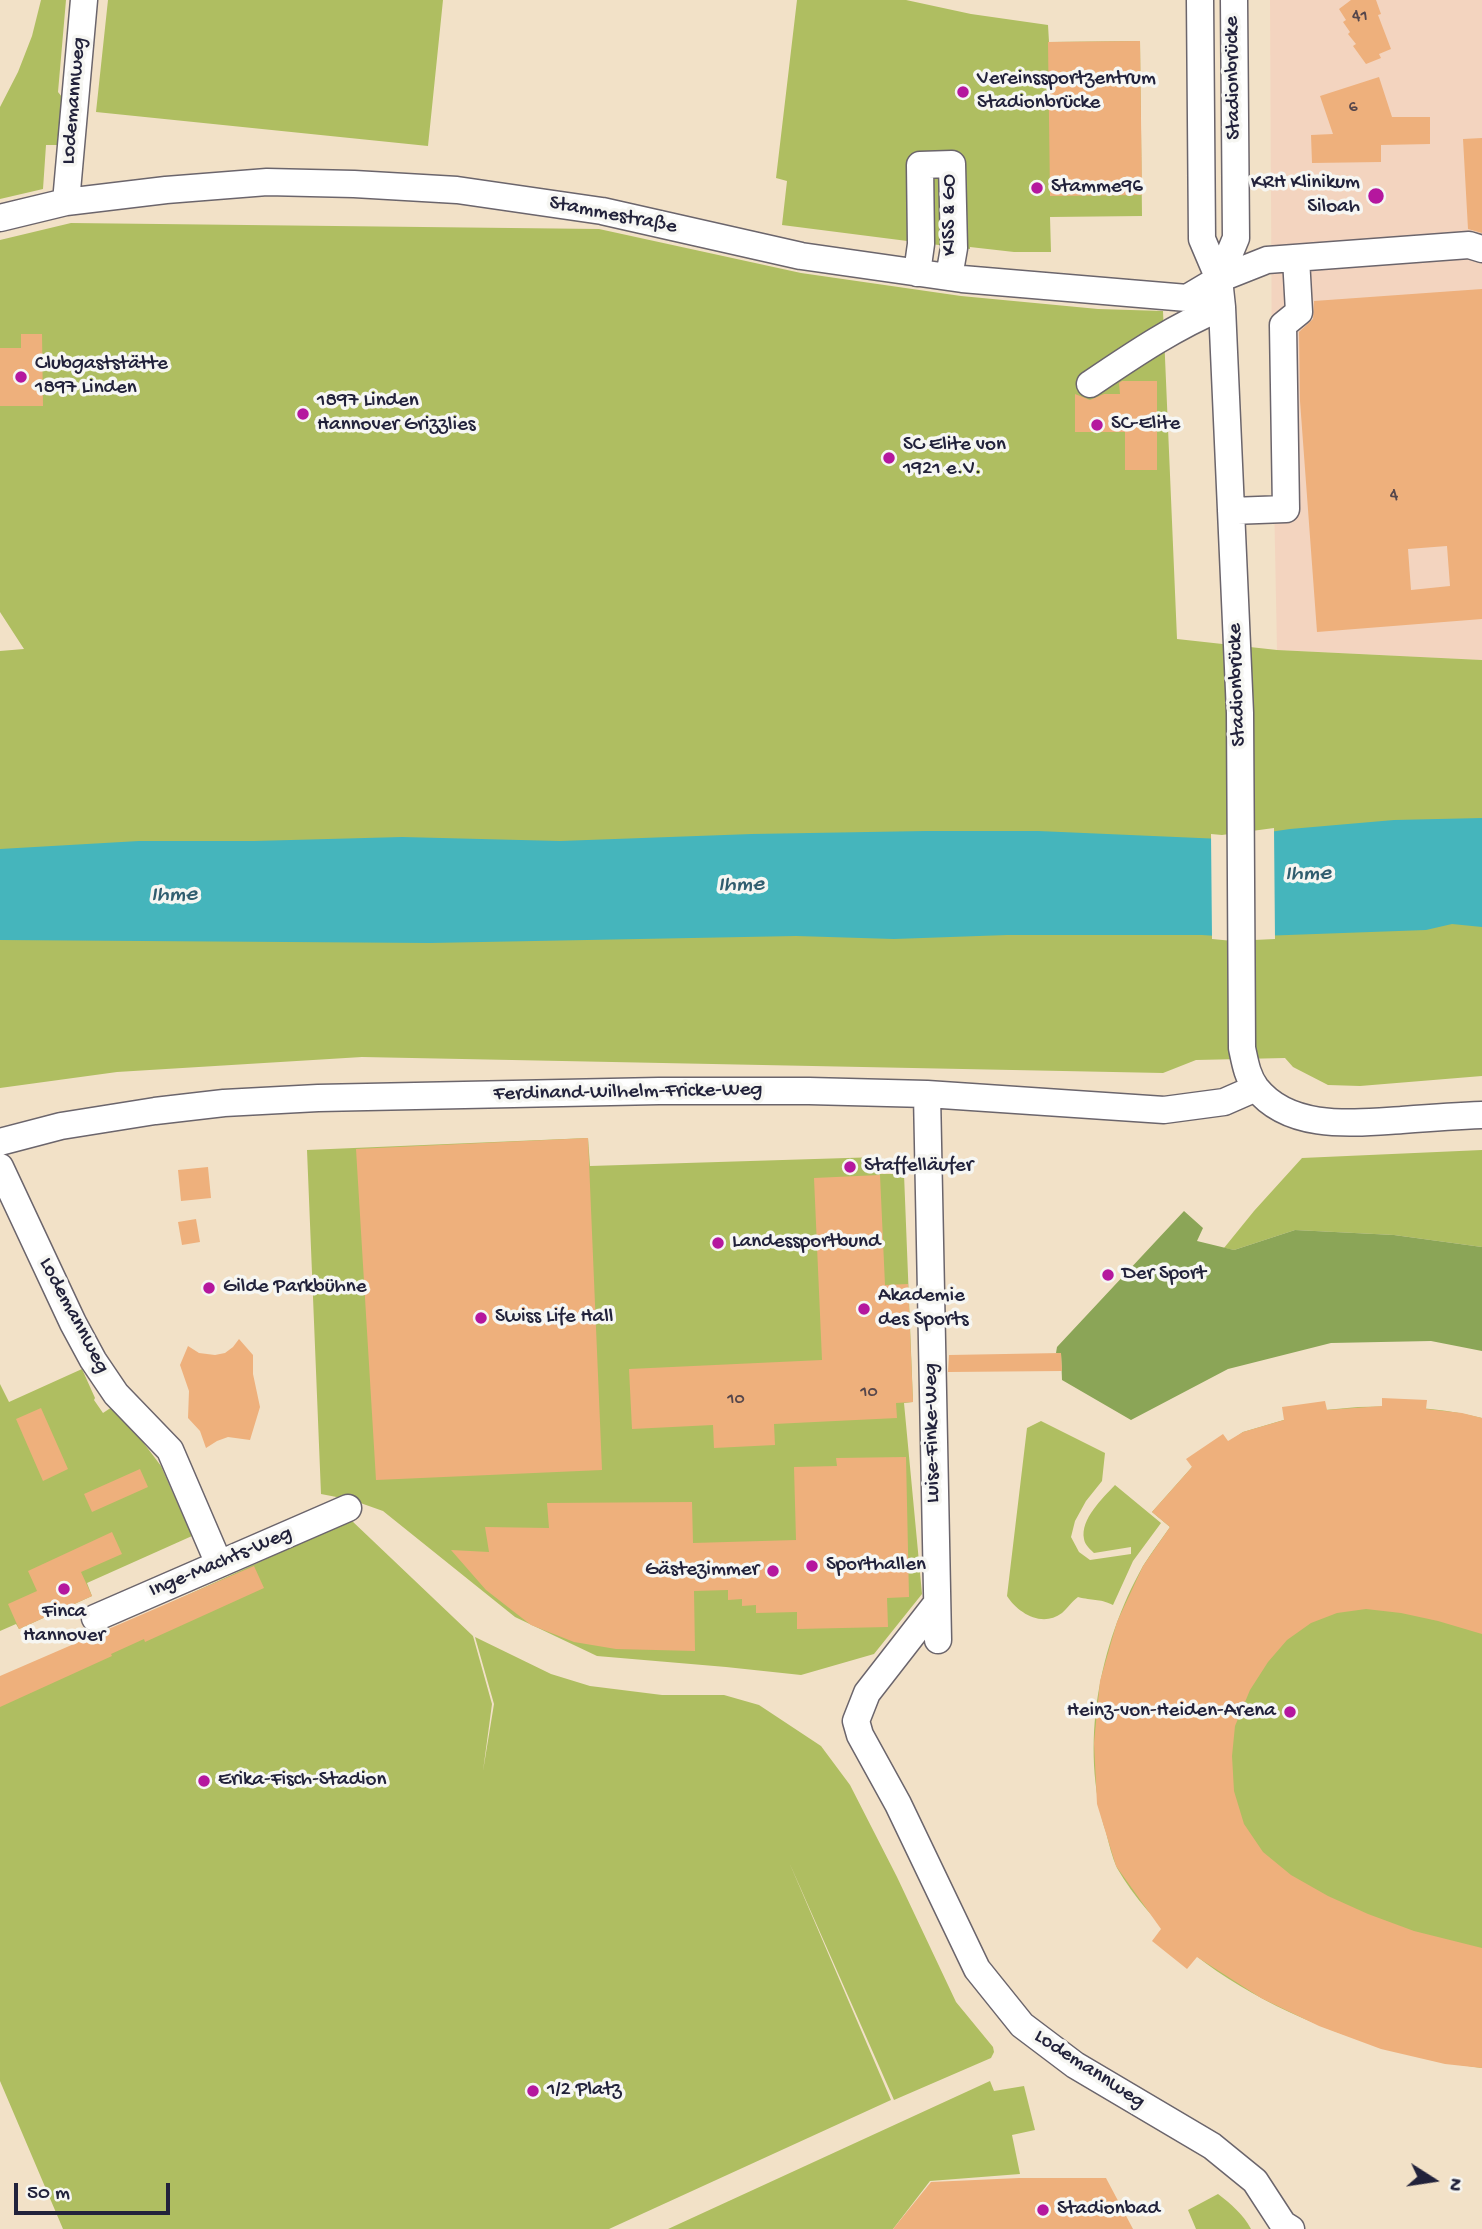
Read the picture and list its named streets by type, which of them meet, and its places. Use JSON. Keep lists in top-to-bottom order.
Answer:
{
  "streets": {
    "street": [
      "Stadionbrücke",
      "Lodemannweg",
      "KISS & GO",
      "Stammestraße",
      "Ferdinand-Wilhelm-Fricke-Weg",
      "Luise-Finke-Weg",
      "Inge-Machts-Weg"
    ]
  },
  "crossings": [
    ["Stadionbrücke", "Stammestraße"],
    ["Stadionbrücke", "Ferdinand-Wilhelm-Fricke-Weg"],
    ["Lodemannweg", "Stammestraße"],
    ["Lodemannweg", "Luise-Finke-Weg"],
    ["Lodemannweg", "Inge-Machts-Weg"],
    ["KISS & GO", "Stammestraße"],
    ["Ferdinand-Wilhelm-Fricke-Weg", "Luise-Finke-Weg"]
  ],
  "water": ["Ihme"],
  "places": [
    "Vereinssportzentrum Stadionbrücke",
    "Stamme96",
    "KRH Klinikum Siloah",
    "Clubgaststätte 1897 Linden",
    "1897 Linden Hannover Grizzlies",
    "SC-Elite",
    "SC Elite von 1921 e.V.",
    "Staffelläufer",
    "Landessportbund",
    "Der Sport",
    "Gilde Parkbühne",
    "Akademie des Sports",
    "Swiss Life Hall",
    "Sporthallen",
    "Gästezimmer",
    "Finca Hannover",
    "Heinz-von-Heiden-Arena",
    "Erika-Fisch-Stadion",
    "1/2 Platz",
    "Stadionbad"
  ],
  "house_numbers": [
    "41",
    "6",
    "4",
    "10",
    "10"
  ],
  "scale_bar": "50 m",
  "north": "right"
}
